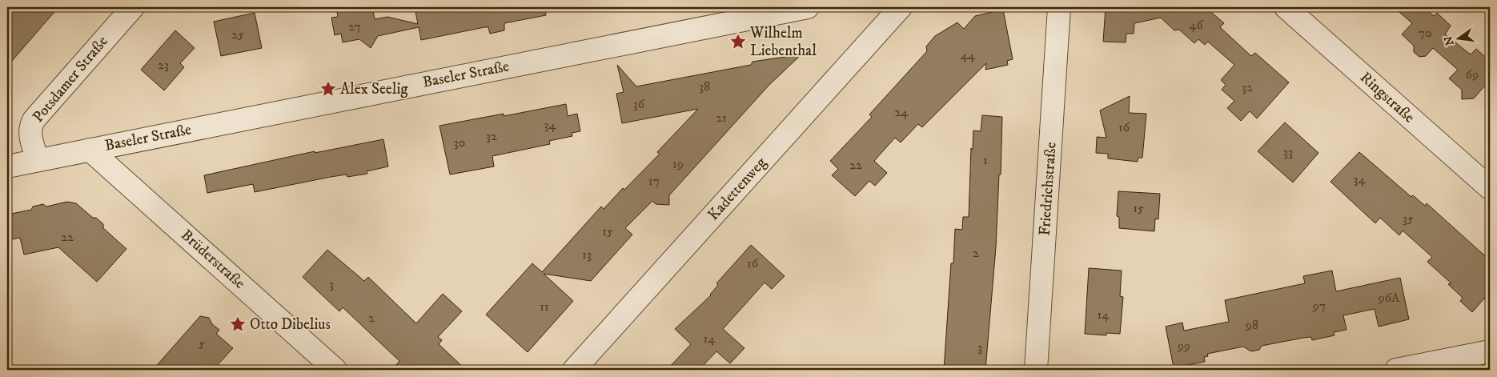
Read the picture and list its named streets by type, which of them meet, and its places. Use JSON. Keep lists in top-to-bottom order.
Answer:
{
  "streets": {
    "street": [
      "Baseler Straße",
      "Potsdamer Straße",
      "Ringstraße",
      "Kadettenweg",
      "Friedrichstraße",
      "Brüderstraße"
    ]
  },
  "crossings": [
    ["Baseler Straße", "Potsdamer Straße"],
    ["Baseler Straße", "Brüderstraße"]
  ],
  "places": {
    "place": ["Wilhelm Liebenthal", "Alex Seelig", "Otto Dibelius"]
  },
  "house_numbers": [
    "46",
    "27",
    "70",
    "25",
    "44",
    "23",
    "69",
    "38",
    "32",
    "36",
    "24",
    "21",
    "34",
    "16",
    "32",
    "30",
    "33",
    "1",
    "19",
    "22",
    "34",
    "17",
    "15",
    "35",
    "15",
    "22",
    "2",
    "13",
    "16",
    "3",
    "96A",
    "97",
    "11",
    "14",
    "2",
    "98",
    "14",
    "5",
    "99",
    "3"
  ],
  "north": "left"
}
